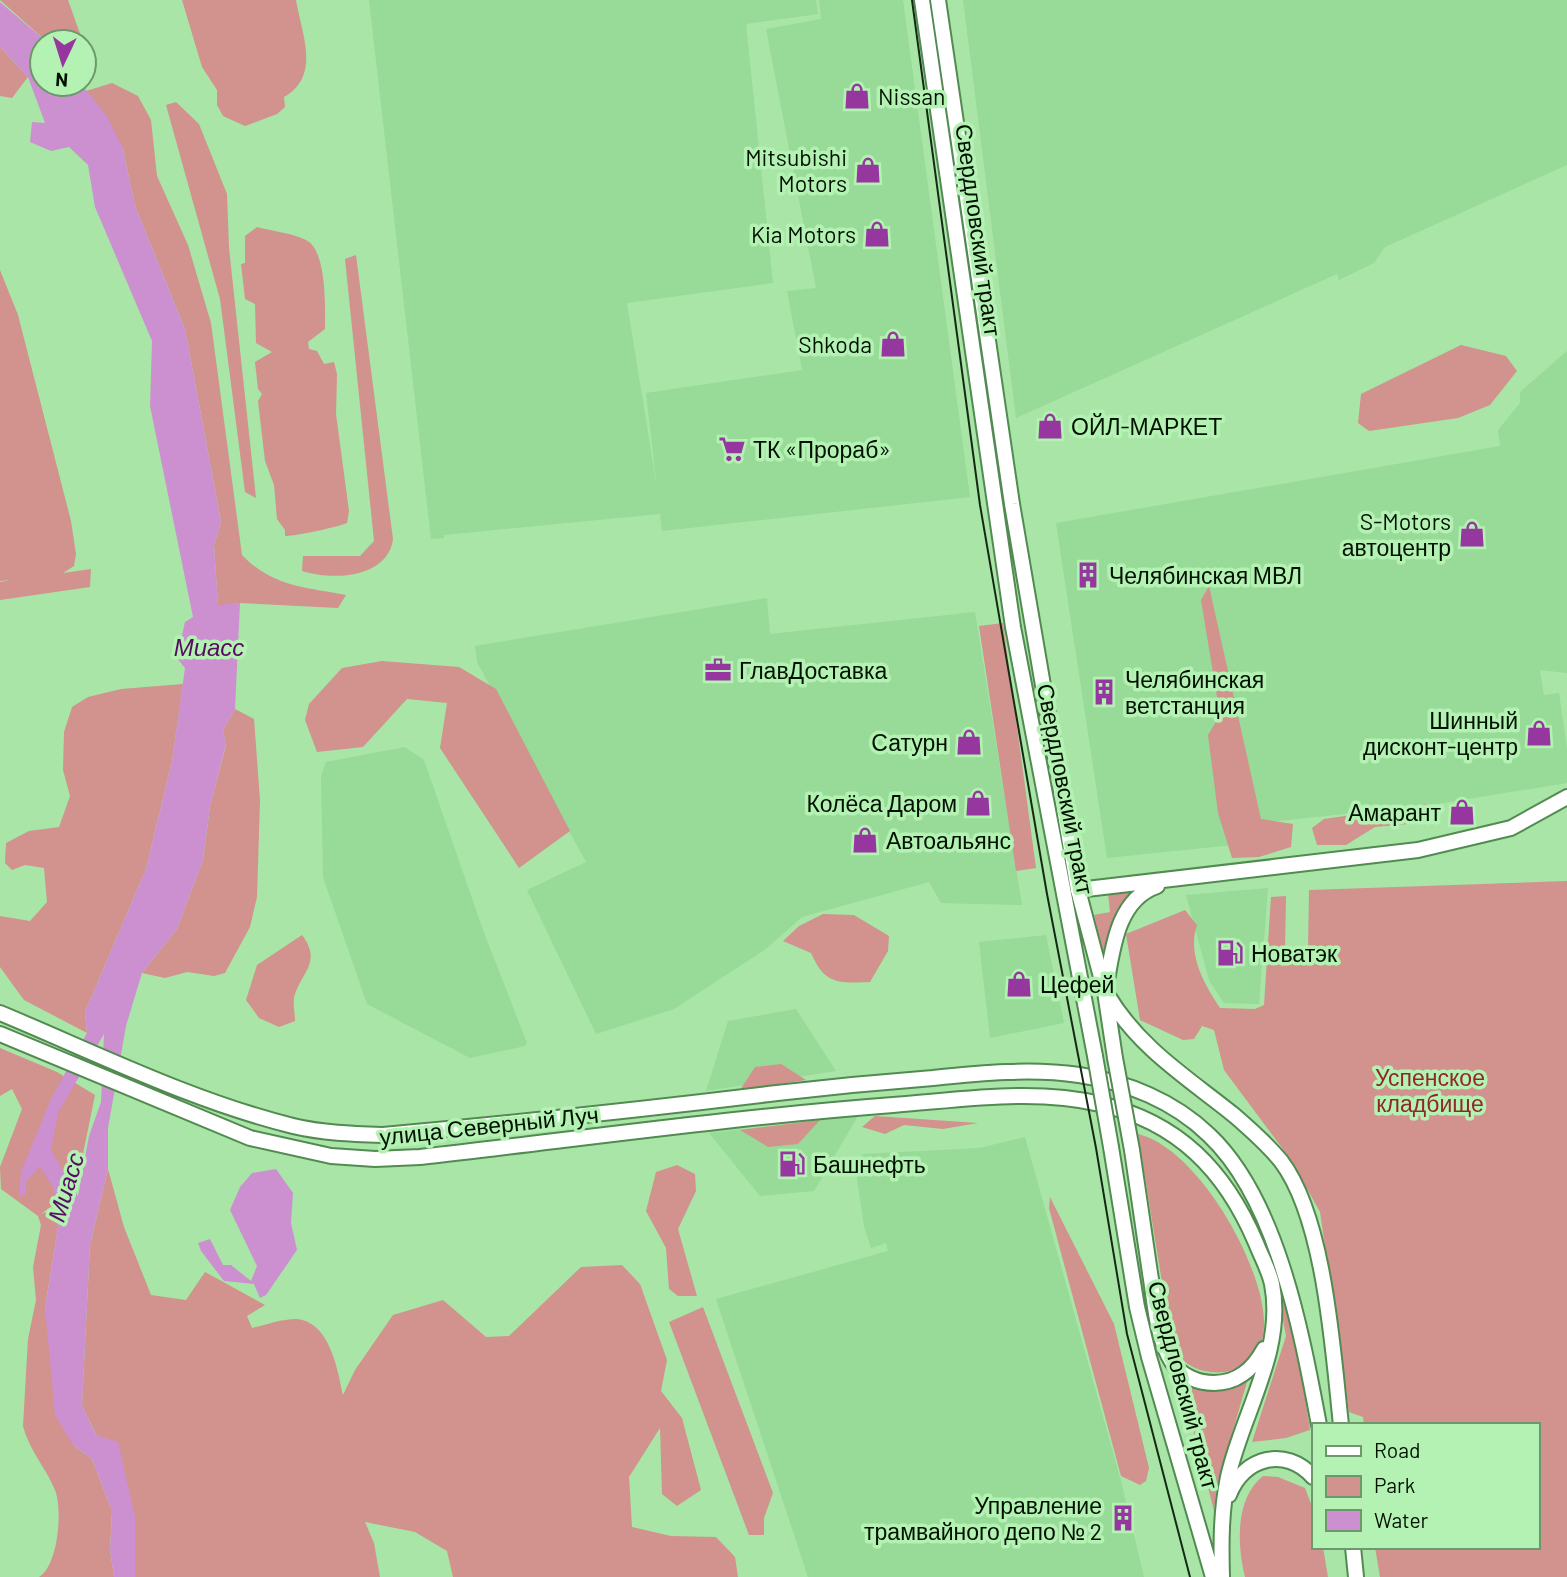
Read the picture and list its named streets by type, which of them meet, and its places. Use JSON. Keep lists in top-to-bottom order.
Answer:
{
  "streets": {
    "main road": ["Свердловский тракт", "улица Северный Луч"]
  },
  "crossings": [
    ["Свердловский тракт", "улица Северный Луч"]
  ],
  "water": ["Миасс"],
  "parks": ["Успенское кладбище"],
  "places": {
    "shop": [
      "Nissan",
      "Mitsubishi Motors",
      "Kia Motors",
      "Shkoda",
      "ОЙЛ-МАРКЕТ",
      "S-Motors автоцентр",
      "Шинный дисконт-центр",
      "Сатурн",
      "Колёса Даром",
      "Амарант",
      "Автоальянс",
      "Цефей"
    ],
    "supermarket": ["ТК «Прораб»"],
    "building": ["Челябинская МВЛ", "Челябинская ветстанция", "Управление трамвайного депо № 2"],
    "office": ["ГлавДоставка"],
    "fuel station": ["Новатэк", "Башнефть"]
  },
  "legend": ["Road", "Park", "Water"],
  "north": "bottom"
}
